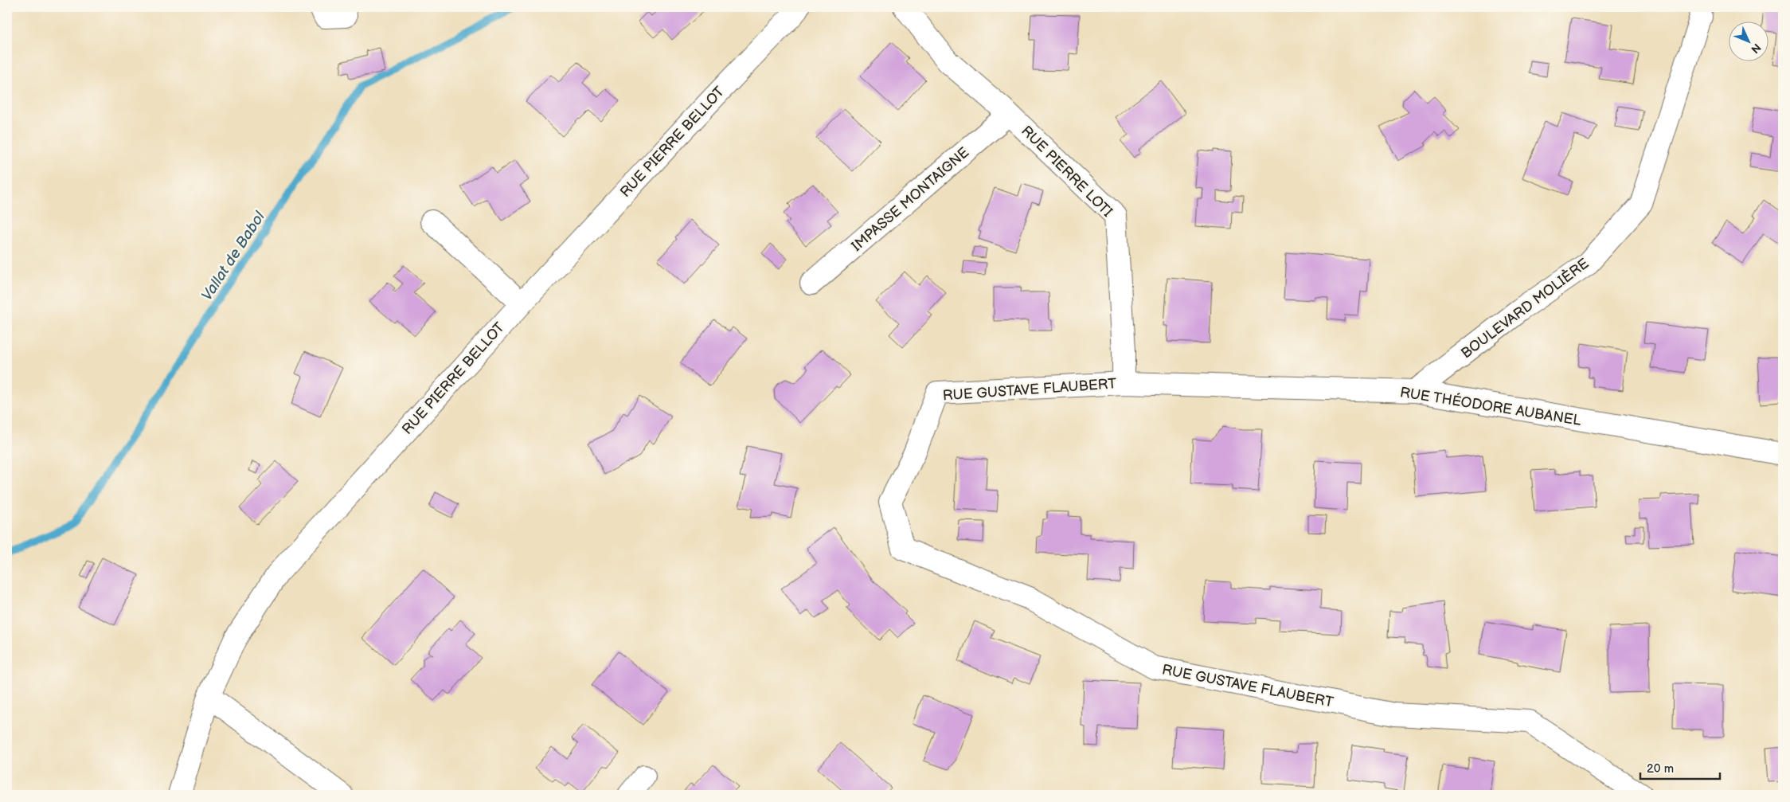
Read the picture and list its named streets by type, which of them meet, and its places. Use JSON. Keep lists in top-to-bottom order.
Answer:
{
  "streets": {
    "street": [
      "RUE PIERRE BELLOT",
      "RUE PIERRE LOTI",
      "IMPASSE MONTAIGNE",
      "BOULEVARD MOLIÈRE",
      "RUE GUSTAVE FLAUBERT",
      "RUE THÉODORE AUBANEL"
    ]
  },
  "crossings": [
    ["RUE PIERRE LOTI", "IMPASSE MONTAIGNE"],
    ["RUE PIERRE LOTI", "RUE GUSTAVE FLAUBERT"],
    ["RUE PIERRE LOTI", "RUE THÉODORE AUBANEL"],
    ["BOULEVARD MOLIÈRE", "RUE THÉODORE AUBANEL"],
    ["RUE GUSTAVE FLAUBERT", "RUE THÉODORE AUBANEL"]
  ],
  "water": ["Vallat de Babol"],
  "scale_bar": "20 m",
  "north": "bottom right"
}
